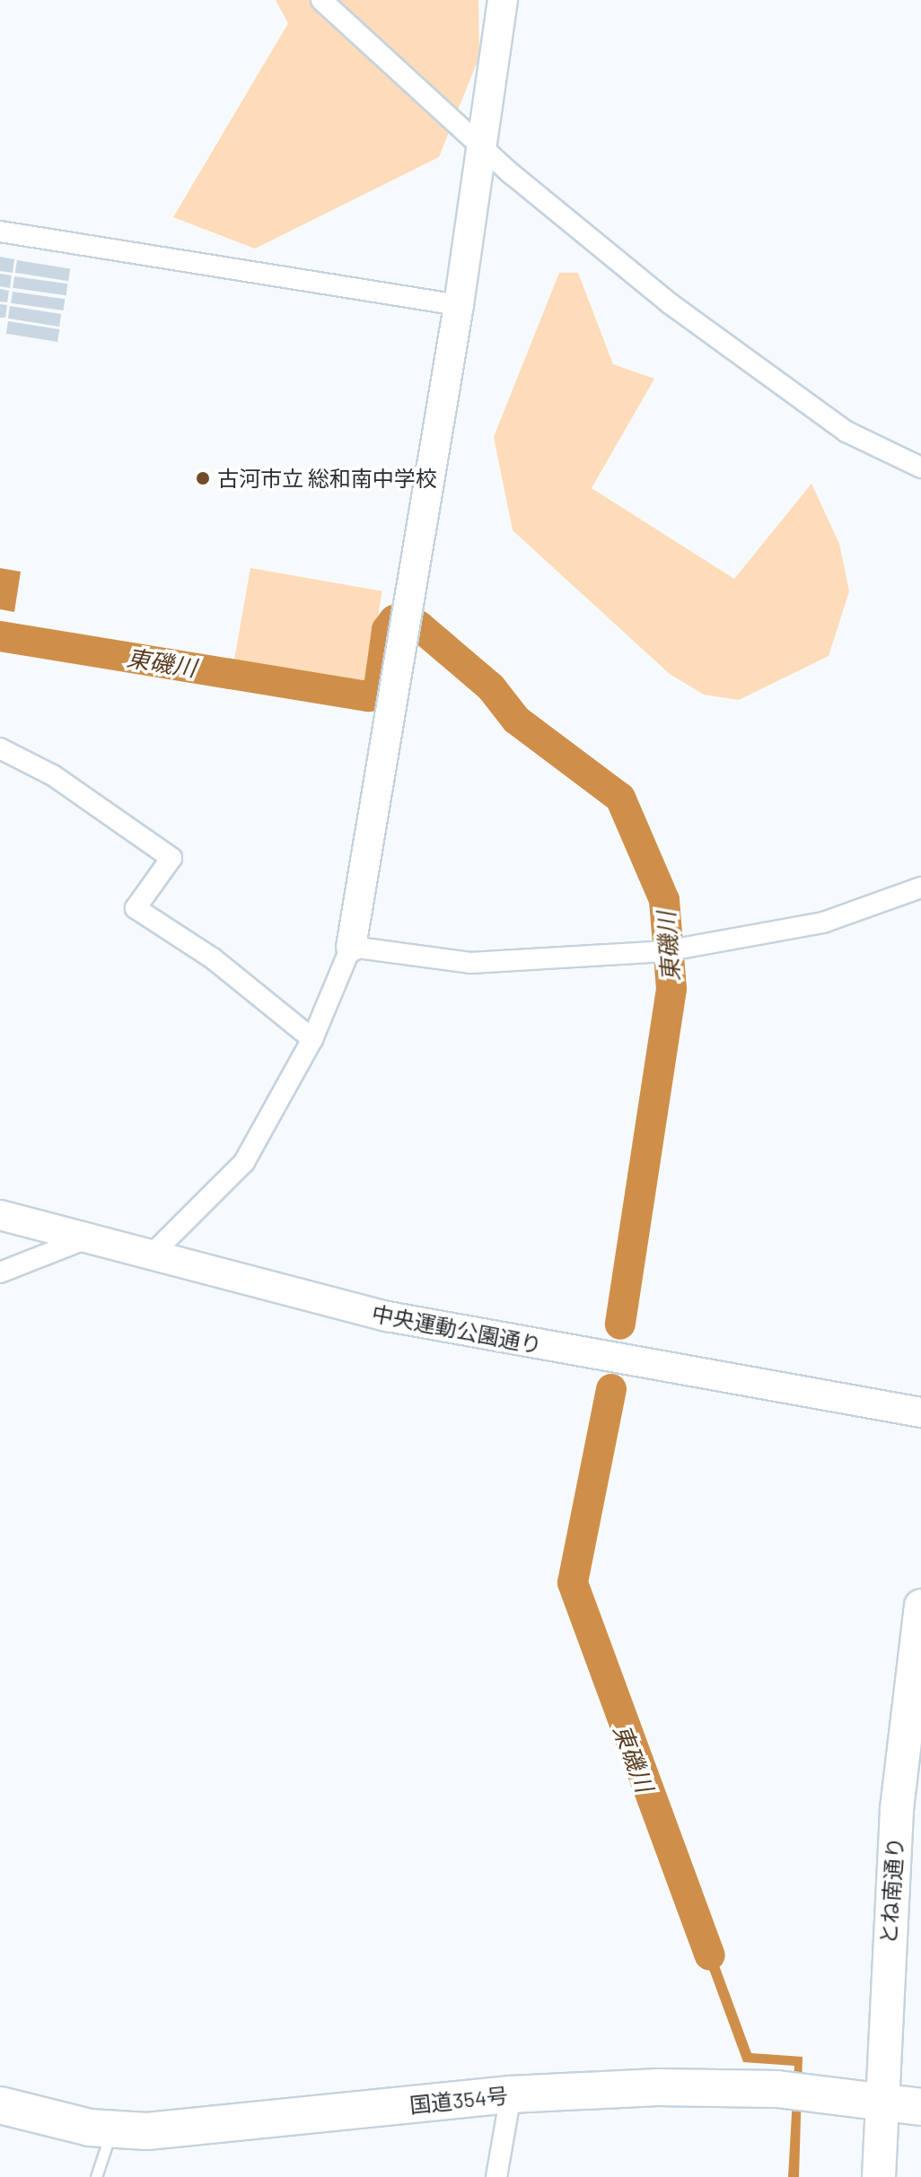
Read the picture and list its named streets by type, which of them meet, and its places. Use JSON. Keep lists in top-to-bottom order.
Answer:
{
  "streets": {
    "highway": ["国道354号"],
    "main road": ["とね南通り"],
    "street": ["中央運動公園通り"]
  },
  "crossings": [
    ["とね南通り", "国道354号"]
  ],
  "water": ["東磯川"],
  "places": ["古河市立 総和南中学校"]
}
